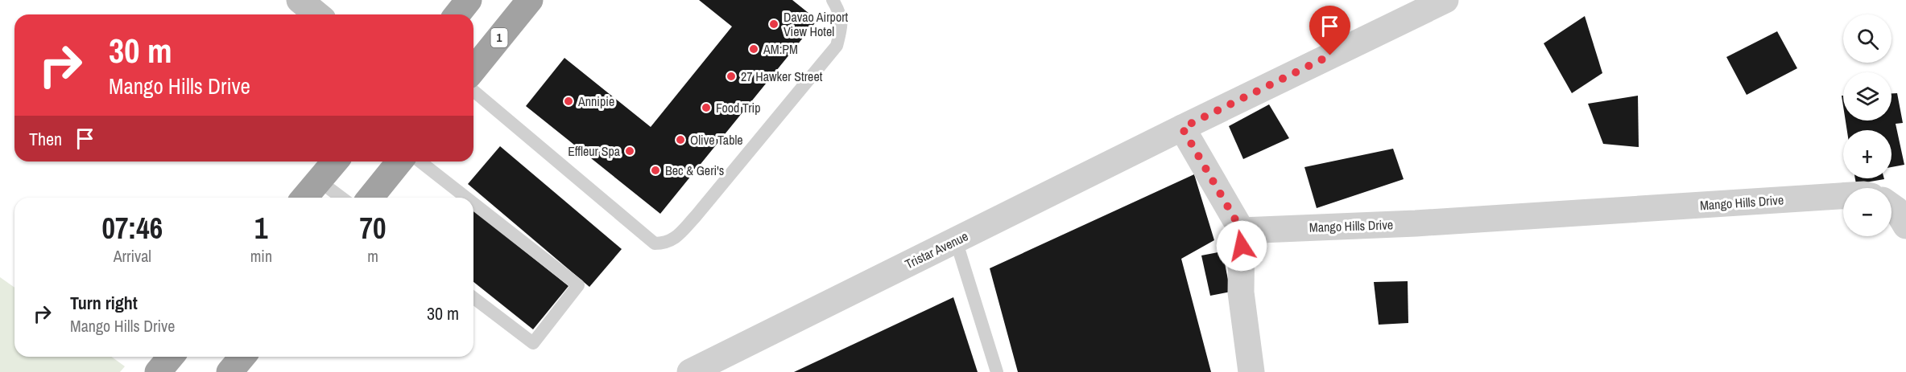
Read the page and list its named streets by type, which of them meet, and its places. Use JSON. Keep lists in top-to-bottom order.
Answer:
{
  "streets": {
    "highway": ["1"],
    "street": ["Mango Hills Drive", "Tristar Avenue"]
  },
  "places": [
    "Davao Airport View Hotel",
    "AM:PM",
    "27 Hawker Street",
    "Annipie",
    "Food Trip",
    "Olive Table",
    "Effleur Spa",
    "Bec & Geri's"
  ],
  "page": {
    "map_buttons": ["+", "−"],
    "turn": ["30 m", "Mango Hills Drive"],
    "then": "Then",
    "eta": [
      "07:46",
      "Arrival",
      "1",
      "min",
      "70",
      "m"
    ],
    "list": [
      {
        "name": "Turn right",
        "note": "Mango Hills Drive",
        "value": "30 m"
      }
    ]
  }
}
